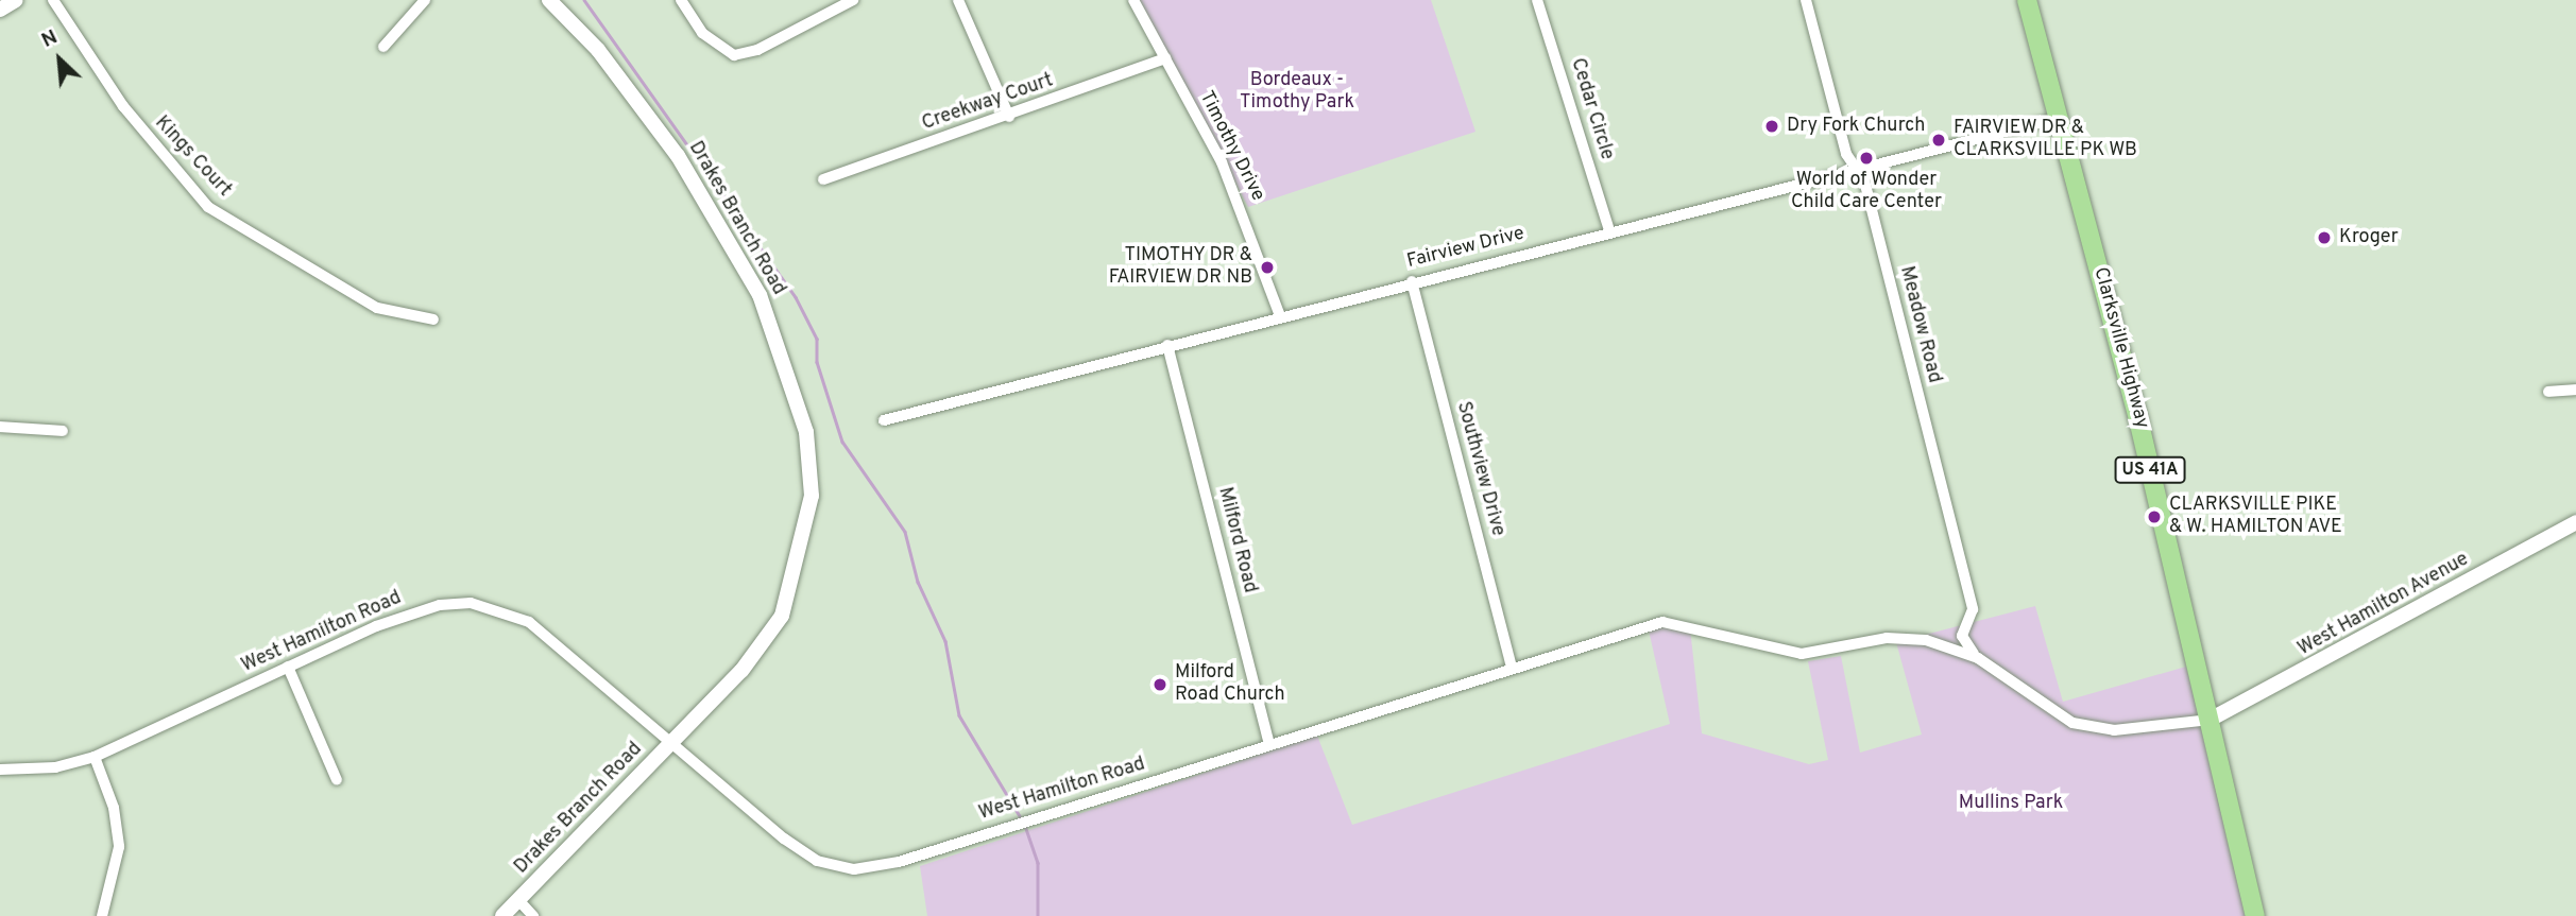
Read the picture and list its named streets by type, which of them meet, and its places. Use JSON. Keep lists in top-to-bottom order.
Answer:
{
  "streets": {
    "main road": ["Clarksville Highway", "US 41A"],
    "street": [
      "Creekway Court",
      "Cedar Circle",
      "Timothy Drive",
      "Kings Court",
      "Drakes Branch Road",
      "Fairview Drive",
      "Meadow Road",
      "Southview Drive",
      "Milford Road",
      "West Hamilton Avenue",
      "West Hamilton Road"
    ]
  },
  "crossings": [
    ["Creekway Court", "Timothy Drive"],
    ["Cedar Circle", "Fairview Drive"],
    ["Timothy Drive", "Fairview Drive"],
    ["Drakes Branch Road", "West Hamilton Road"],
    ["Fairview Drive", "Meadow Road"],
    ["Fairview Drive", "Clarksville Highway"],
    ["Fairview Drive", "Southview Drive"],
    ["Fairview Drive", "Milford Road"],
    ["Meadow Road", "West Hamilton Road"],
    ["Clarksville Highway", "West Hamilton Avenue"],
    ["Clarksville Highway", "West Hamilton Road"],
    ["Southview Drive", "West Hamilton Road"],
    ["Milford Road", "West Hamilton Road"],
    ["West Hamilton Avenue", "West Hamilton Road"]
  ],
  "parks": ["Bordeaux - Timothy Park", "Mullins Park"],
  "places": [
    "Dry Fork Church",
    "FAIRVIEW DR & CLARKSVILLE PK WB",
    "World of Wonder Child Care Center",
    "Kroger",
    "TIMOTHY DR & FAIRVIEW DR NB",
    "CLARKSVILLE PIKE & W. HAMILTON AVE",
    "Milford Road Church"
  ],
  "north": "top left"
}
